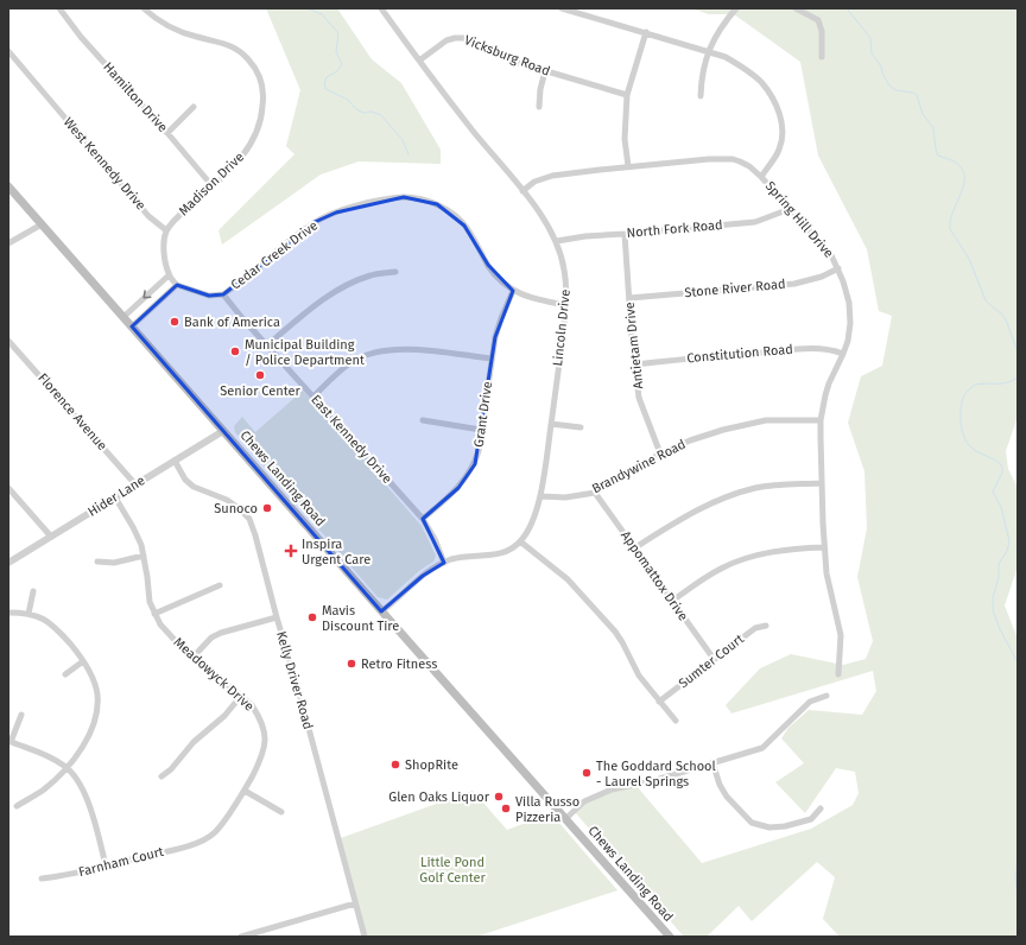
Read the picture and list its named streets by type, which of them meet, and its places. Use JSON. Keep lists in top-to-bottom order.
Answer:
{
  "streets": {
    "main road": ["Chews Landing Road"],
    "street": [
      "Vicksburg Road",
      "Hamilton Drive",
      "West Kennedy Drive",
      "Madison Drive",
      "Spring Hill Drive",
      "North Fork Road",
      "Cedar Creek Drive",
      "Stone River Road",
      "Lincoln Drive",
      "Antietam Drive",
      "Constitution Road",
      "Florence Avenue",
      "Grant Drive",
      "East Kennedy Drive",
      "Brandywine Road",
      "Hider Lane",
      "Appomattox Drive",
      "Sumter Court",
      "Meadowyck Drive",
      "Kelly Driver Road",
      "Farnham Court"
    ]
  },
  "crossings": [
    ["Vicksburg Road", "Lincoln Drive"],
    ["Hamilton Drive", "Madison Drive"],
    ["West Kennedy Drive", "Madison Drive"],
    ["Spring Hill Drive", "North Fork Road"],
    ["Spring Hill Drive", "Stone River Road"],
    ["Spring Hill Drive", "Lincoln Drive"],
    ["Spring Hill Drive", "Constitution Road"],
    ["Spring Hill Drive", "Brandywine Road"],
    ["North Fork Road", "Lincoln Drive"],
    ["North Fork Road", "Antietam Drive"],
    ["Cedar Creek Drive", "Lincoln Drive"],
    ["Cedar Creek Drive", "Grant Drive"],
    ["Cedar Creek Drive", "East Kennedy Drive"],
    ["Stone River Road", "Antietam Drive"],
    ["Lincoln Drive", "East Kennedy Drive"],
    ["Lincoln Drive", "Brandywine Road"],
    ["Lincoln Drive", "Chews Landing Road"],
    ["Antietam Drive", "Constitution Road"],
    ["Antietam Drive", "Brandywine Road"],
    ["Florence Avenue", "Hider Lane"],
    ["Grant Drive", "East Kennedy Drive"],
    ["Brandywine Road", "Appomattox Drive"],
    ["Chews Landing Road", "Hider Lane"],
    ["Hider Lane", "Meadowyck Drive"],
    ["Hider Lane", "Kelly Driver Road"],
    ["Appomattox Drive", "Sumter Court"],
    ["Meadowyck Drive", "Farnham Court"]
  ],
  "parks": ["Little Pond Golf Center"],
  "places": {
    "other": [
      "Bank of America",
      "Municipal Building / Police Department",
      "Senior Center",
      "Sunoco",
      "Mavis Discount Tire",
      "Retro Fitness",
      "ShopRite",
      "The Goddard School - Laurel Springs",
      "Glen Oaks Liquor",
      "Villa Russo Pizzeria"
    ],
    "health": ["Inspira Urgent Care"]
  }
}
